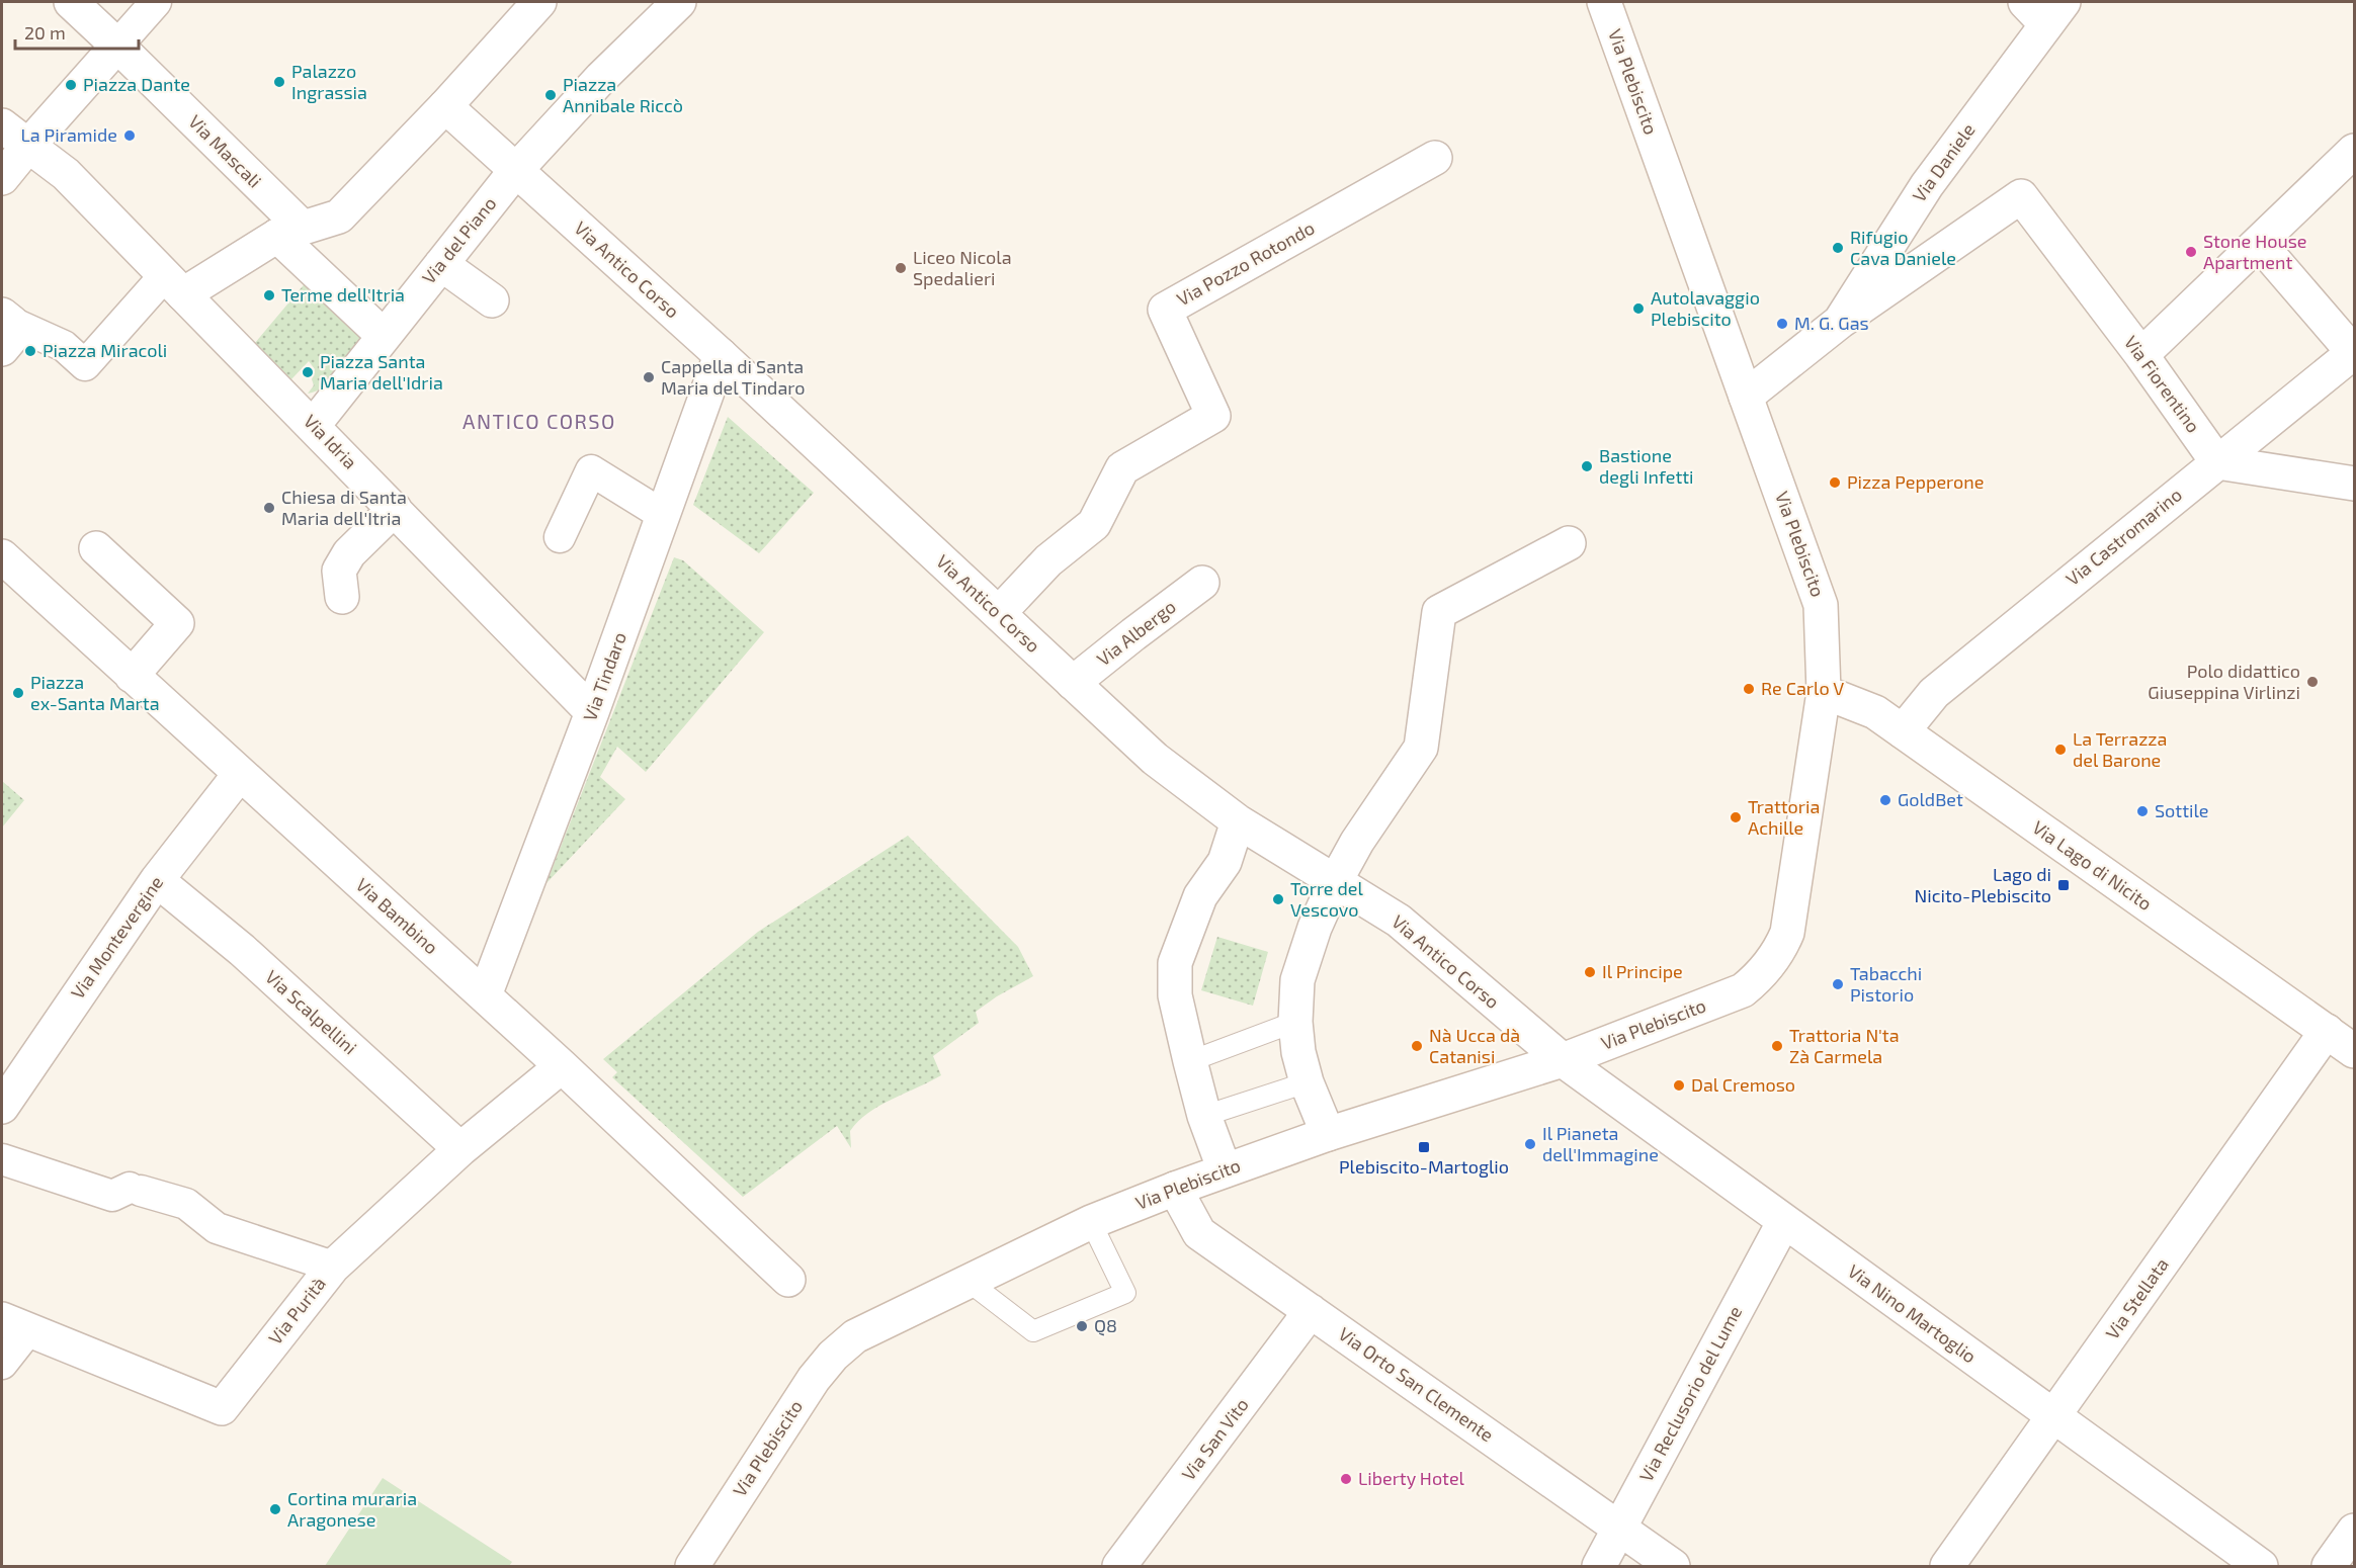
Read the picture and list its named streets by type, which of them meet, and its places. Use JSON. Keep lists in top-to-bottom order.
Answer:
{
  "streets": {
    "street": [
      "Via Plebiscito",
      "Via Mascali",
      "Via Daniele",
      "Via del Piano",
      "Via Pozzo Rotondo",
      "Via Antico Corso",
      "Via Fiorentino",
      "Via Idria",
      "Via Castromarino",
      "Via Albergo",
      "Via Tindaro",
      "Via Lago di Nicito",
      "Via Bambino",
      "Via Montevergine",
      "Via Scalpellini",
      "Via Stellata",
      "Via Purità",
      "Via Nino Martoglio",
      "Via Orto San Clemente",
      "Via Reclusorio del Lume",
      "Via San Vito"
    ]
  },
  "crossings": [
    ["Via Plebiscito", "Via Daniele"],
    ["Via Plebiscito", "Via Antico Corso"],
    ["Via Plebiscito", "Via Lago di Nicito"],
    ["Via Plebiscito", "Via Nino Martoglio"],
    ["Via Plebiscito", "Via Orto San Clemente"],
    ["Via Mascali", "Via del Piano"],
    ["Via Daniele", "Via Fiorentino"],
    ["Via del Piano", "Via Antico Corso"],
    ["Via del Piano", "Via Idria"],
    ["Via Pozzo Rotondo", "Via Antico Corso"],
    ["Via Antico Corso", "Via Albergo"],
    ["Via Antico Corso", "Via Tindaro"],
    ["Via Antico Corso", "Via Nino Martoglio"],
    ["Via Fiorentino", "Via Castromarino"],
    ["Via Idria", "Via Tindaro"],
    ["Via Castromarino", "Via Lago di Nicito"],
    ["Via Tindaro", "Via Bambino"],
    ["Via Lago di Nicito", "Via Stellata"],
    ["Via Bambino", "Via Montevergine"],
    ["Via Bambino", "Via Purità"],
    ["Via Montevergine", "Via Scalpellini"],
    ["Via Scalpellini", "Via Purità"],
    ["Via Stellata", "Via Nino Martoglio"],
    ["Via Nino Martoglio", "Via Reclusorio del Lume"],
    ["Via Orto San Clemente", "Via Reclusorio del Lume"],
    ["Via Orto San Clemente", "Via San Vito"]
  ],
  "districts": ["ANTICO CORSO"],
  "places": {
    "other": [
      "Palazzo Ingrassia",
      "Piazza Dante",
      "Piazza Annibale Riccò",
      "La Piramide",
      "Rifugio Cava Daniele",
      "Stone House Apartment",
      "Liceo Nicola Spedalieri",
      "Terme dell'Itria",
      "Autolavaggio Plebiscito",
      "M. G. Gas",
      "Piazza Miracoli",
      "Piazza Santa Maria dell'Idria",
      "Cappella di Santa Maria del Tindaro",
      "Bastione degli Infetti",
      "Pizza Pepperone",
      "Chiesa di Santa Maria dell'Itria",
      "Polo didattico Giuseppina Virlinzi",
      "Re Carlo V",
      "Piazza ex-Santa Marta",
      "La Terrazza del Barone",
      "GoldBet",
      "Sottile",
      "Trattoria Achille",
      "Torre del Vescovo",
      "Il Principe",
      "Tabacchi Pistorio",
      "Nà Ucca dà Catanisi",
      "Trattoria N'ta Zà Carmela",
      "Dal Cremoso",
      "Il Pianeta dell'Immagine",
      "Q8",
      "Liberty Hotel",
      "Cortina muraria Aragonese"
    ],
    "transit": ["Lago di Nicito-Plebiscito", "Plebiscito-Martoglio"]
  },
  "scale_bar": "20 m"
}
